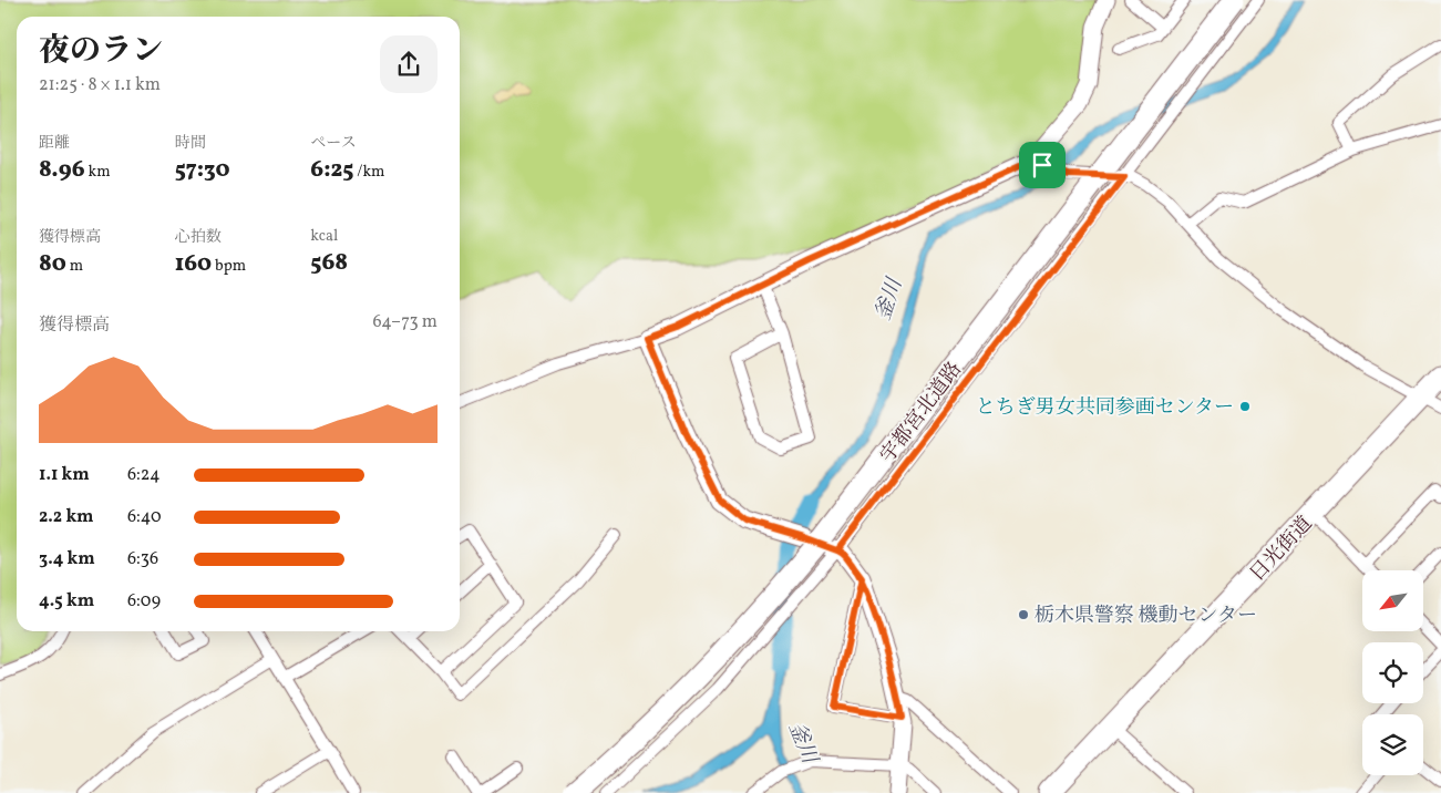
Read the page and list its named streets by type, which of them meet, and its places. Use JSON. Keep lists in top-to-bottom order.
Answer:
{
  "streets": {
    "highway": ["宇都宮北道路", "日光街道"]
  },
  "water": ["釜川"],
  "places": ["とちぎ男女共同参画センター", "栃木県警察 機動センター"],
  "north": "bottom left",
  "page": {
    "heading": ["夜のラン", "21:25 · 8 × 1.1 km"],
    "stats": [
      ["距離", "8.96 km"],
      ["時間", "57:30"],
      ["ペース", "6:25 /km"],
      ["獲得標高", "80 m"],
      ["心拍数", "160 bpm"],
      ["kcal", "568"]
    ],
    "chart": ["獲得標高", "64–73 m"],
    "list": [
      {
        "name": "1.1 km",
        "note": "6:24"
      },
      {
        "name": "2.2 km",
        "note": "6:40"
      },
      {
        "name": "3.4 km",
        "note": "6:36"
      },
      {
        "name": "4.5 km",
        "note": "6:09"
      }
    ]
  }
}
